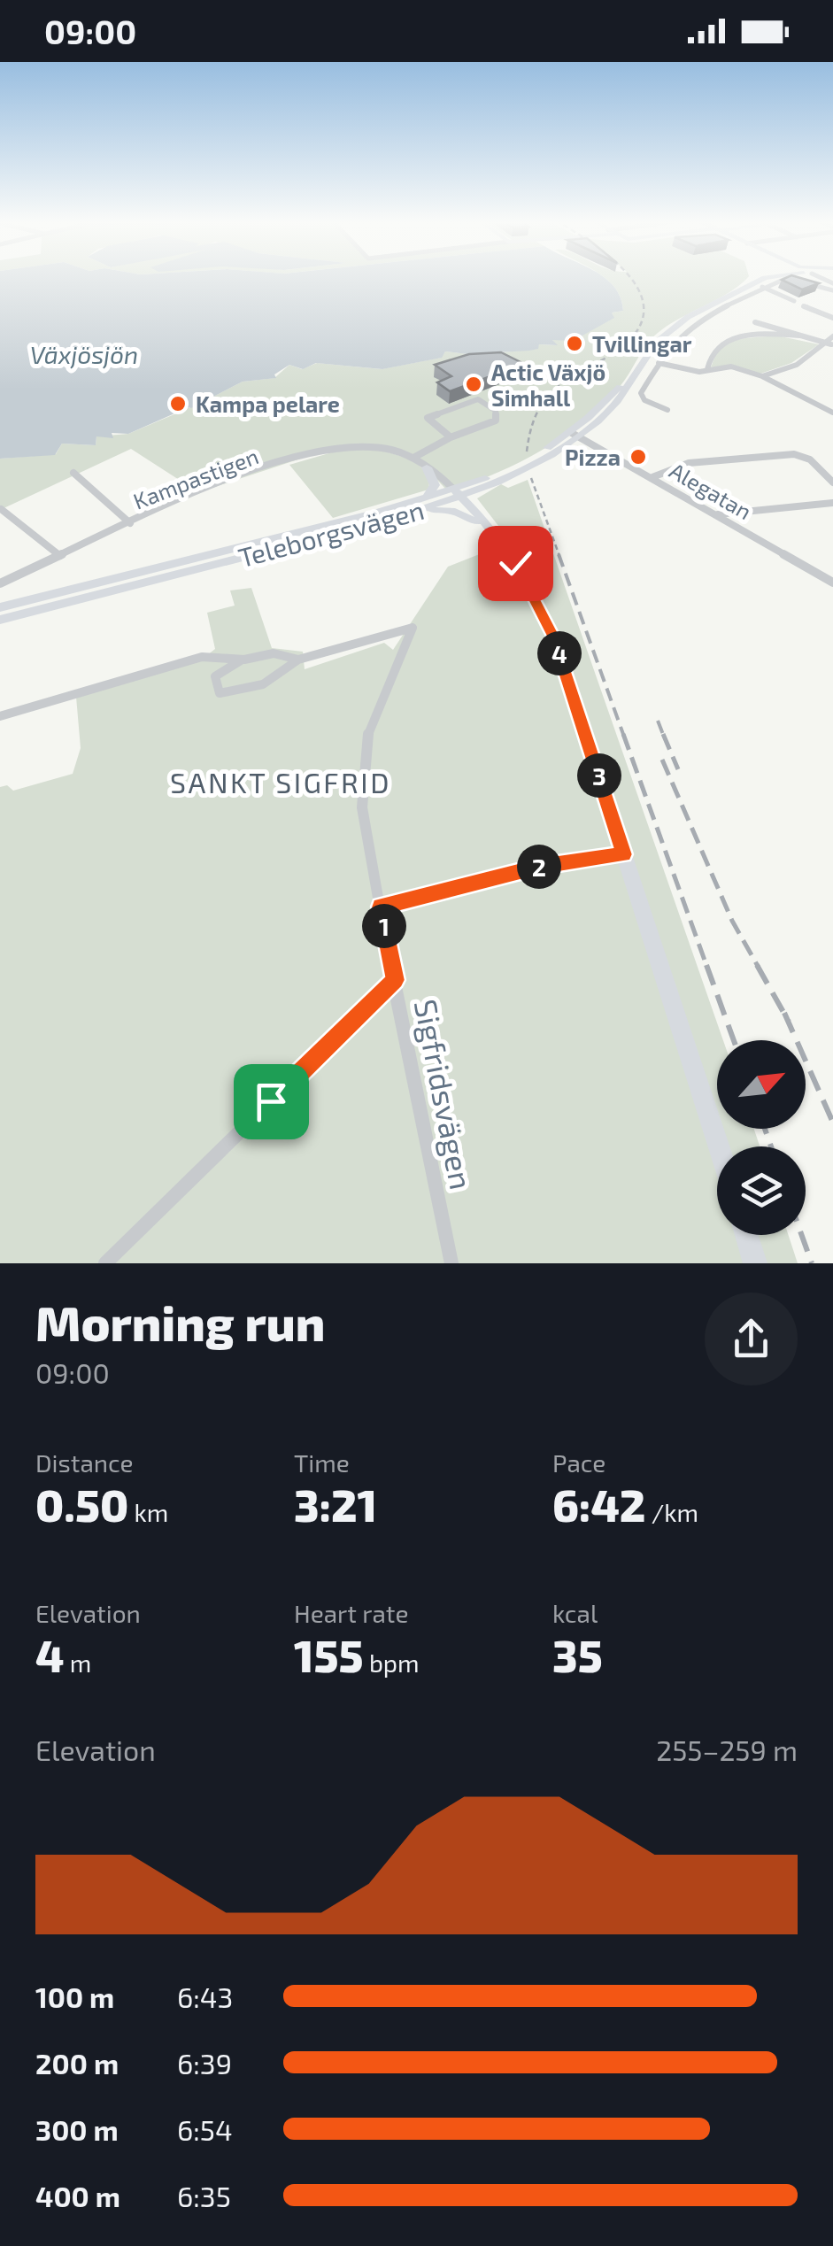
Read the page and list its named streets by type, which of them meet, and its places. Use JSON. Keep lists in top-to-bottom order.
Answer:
{
  "streets": {
    "main road": ["Teleborgsvägen"],
    "street": ["Kampastigen", "Alegatan", "Sigfridsvägen"]
  },
  "crossings": [
    ["Kampastigen", "Teleborgsvägen"],
    ["Alegatan", "Teleborgsvägen"]
  ],
  "districts": ["SANKT SIGFRID"],
  "water": ["Växjösjön"],
  "places": [
    "Tvillingar",
    "Actic Växjö Simhall",
    "Kampa pelare",
    "Pizza"
  ],
  "north": "top right",
  "page": {
    "status": "09:00",
    "pins": [
      "4",
      "3",
      "2",
      "1"
    ],
    "heading": ["Morning run", "09:00"],
    "stats": [
      ["Distance", "0.50 km"],
      ["Time", "3:21"],
      ["Pace", "6:42 /km"],
      ["Elevation", "4 m"],
      ["Heart rate", "155 bpm"],
      ["kcal", "35"]
    ],
    "chart": ["Elevation", "255–259 m"],
    "list": [
      {
        "name": "100 m",
        "note": "6:43"
      },
      {
        "name": "200 m",
        "note": "6:39"
      },
      {
        "name": "300 m",
        "note": "6:54"
      },
      {
        "name": "400 m",
        "note": "6:35"
      }
    ]
  }
}
